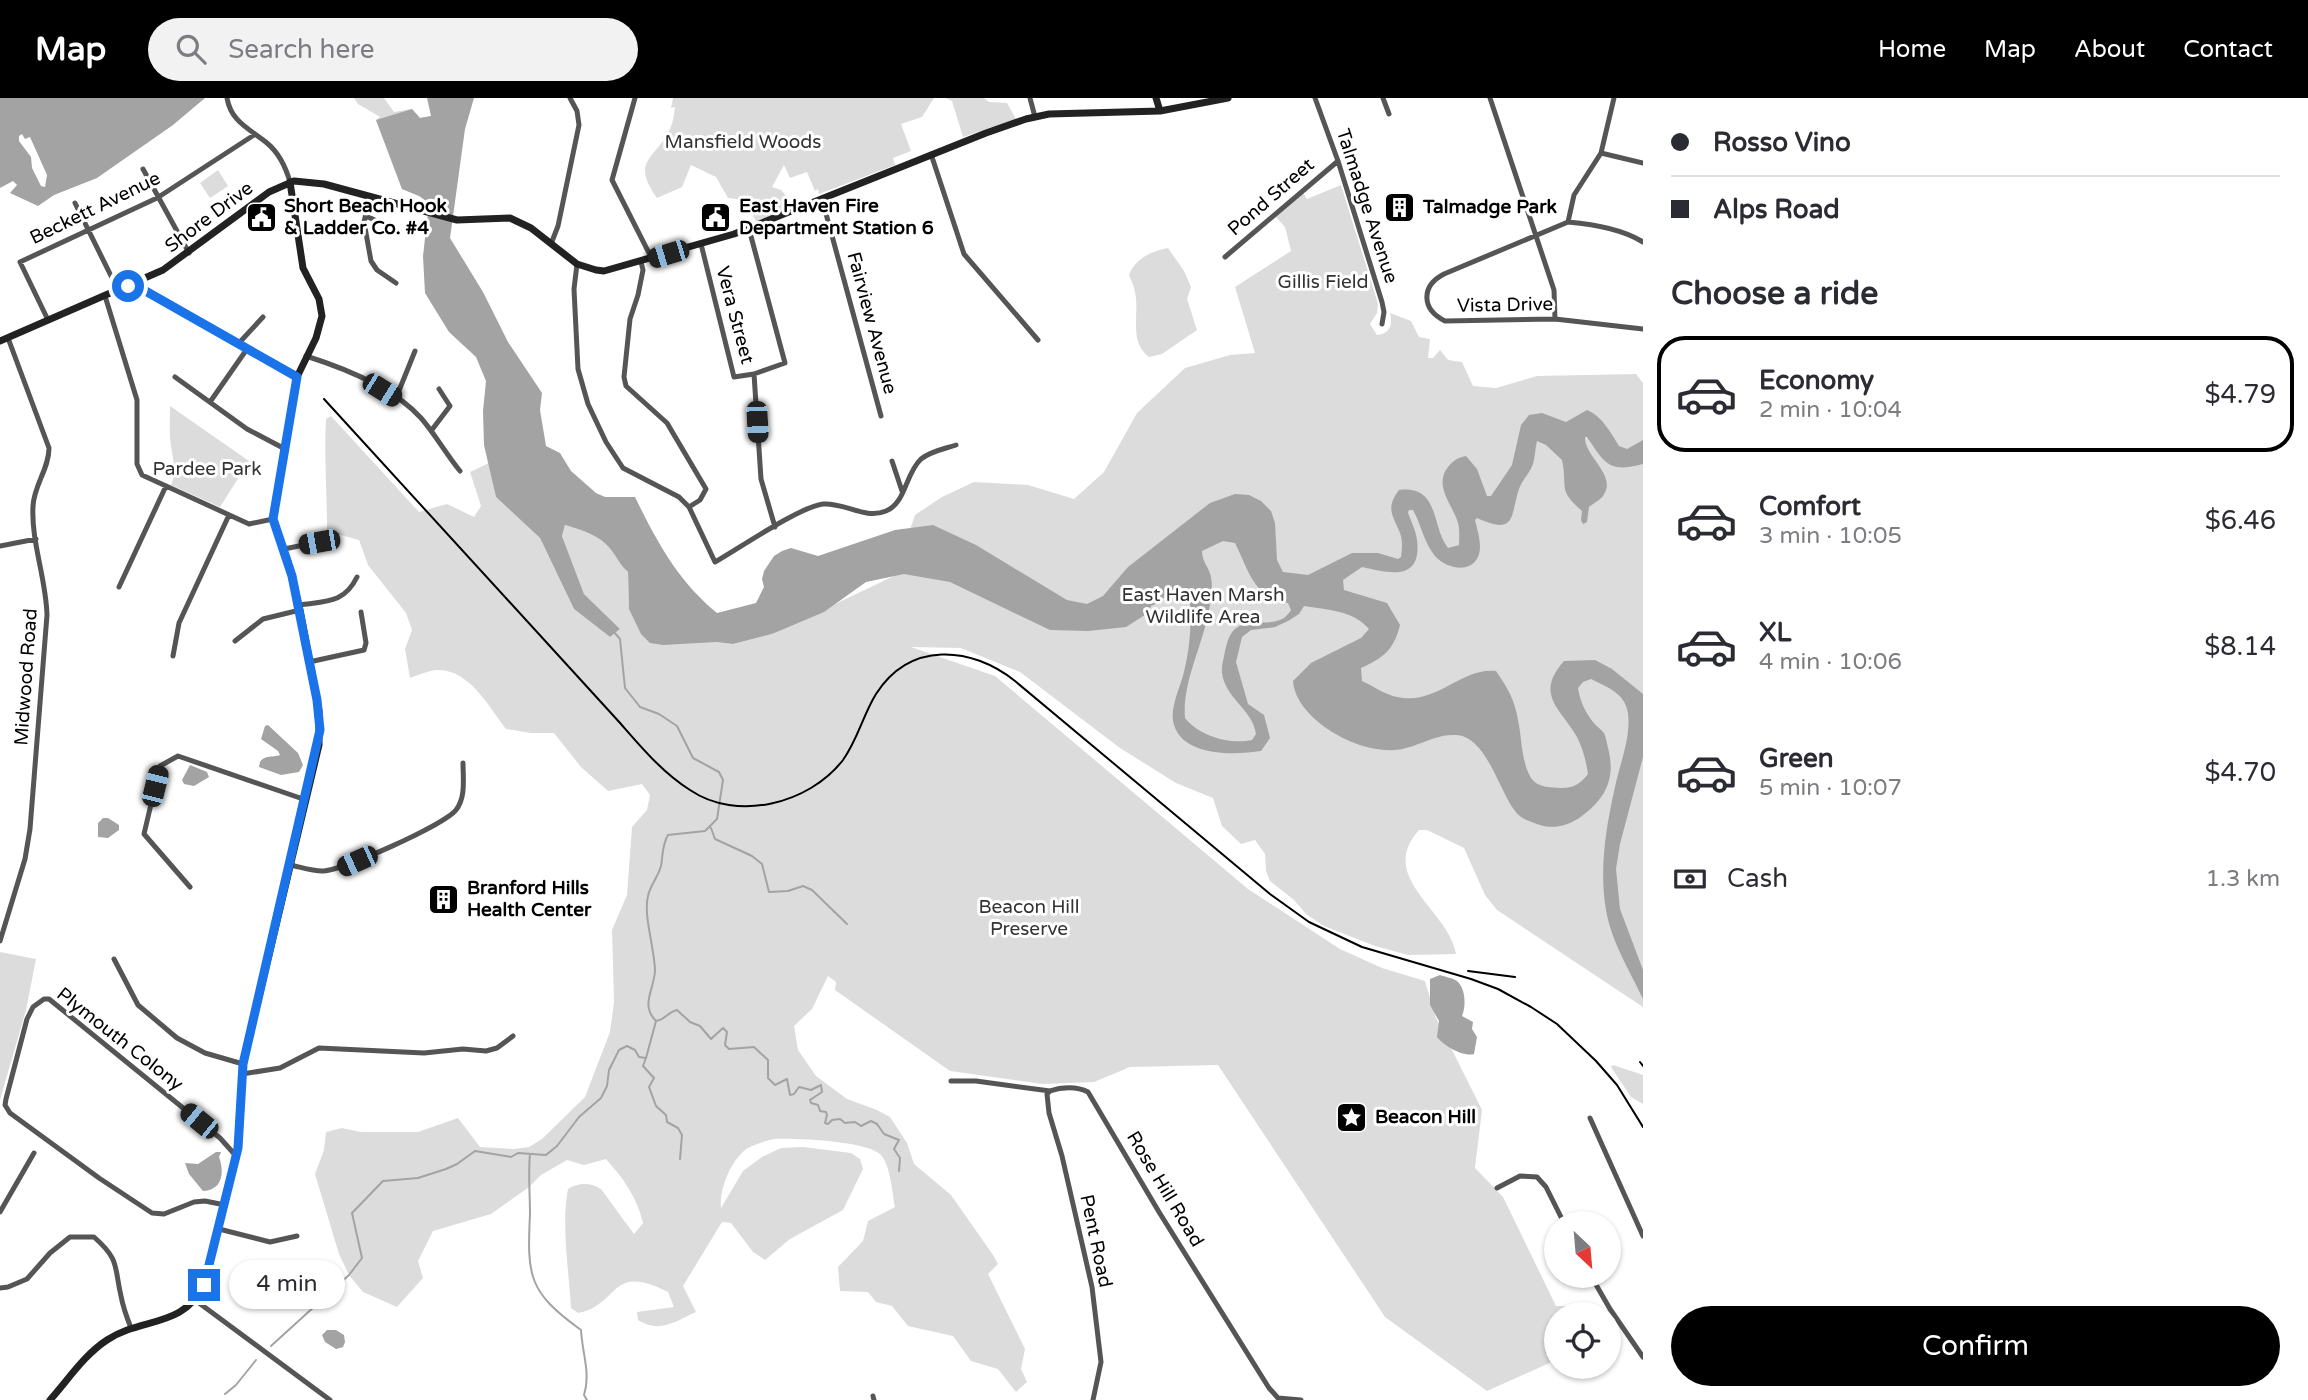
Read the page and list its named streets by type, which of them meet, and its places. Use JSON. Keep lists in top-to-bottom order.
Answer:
{
  "streets": {
    "street": [
      "Pond Street",
      "Talmadge Avenue",
      "Beckett Avenue",
      "Shore Drive",
      "Vista Drive",
      "Vera Street",
      "Fairview Avenue",
      "Midwood Road",
      "Plymouth Colony",
      "Rose Hill Road",
      "Pent Road"
    ]
  },
  "crossings": [
    ["Pond Street", "Talmadge Avenue"],
    ["Beckett Avenue", "Shore Drive"],
    ["Shore Drive", "Midwood Road"],
    ["Rose Hill Road", "Pent Road"]
  ],
  "parks": [
    "Mansfield Woods",
    "Gillis Field",
    "Pardee Park",
    "East Haven Marsh Wildlife Area",
    "Beacon Hill Preserve"
  ],
  "places": {
    "building": ["Talmadge Park", "Branford Hills Health Center"],
    "public building": ["Short Beach Hook & Ladder Co. #4", "East Haven Fire Department Station 6"],
    "place": ["Beacon Hill"]
  },
  "north": "bottom right",
  "page": {
    "header": "Map",
    "search": "Search here",
    "nav": [
      "Home",
      "Map",
      "About",
      "Contact"
    ],
    "banner": ["Rosso Vino", "Alps Road"],
    "heading": "Choose a ride",
    "list": [
      {
        "name": "Economy",
        "note": "2 min · 10:04",
        "value": "$4.79"
      },
      {
        "name": "Comfort",
        "note": "3 min · 10:05",
        "value": "$6.46"
      },
      {
        "name": "XL",
        "note": "4 min · 10:06",
        "value": "$8.14"
      },
      {
        "name": "Green",
        "note": "5 min · 10:07",
        "value": "$4.70"
      }
    ],
    "pay": ["Cash", "1.3 km"],
    "bubble": "4 min",
    "buttons": "Confirm"
  }
}
